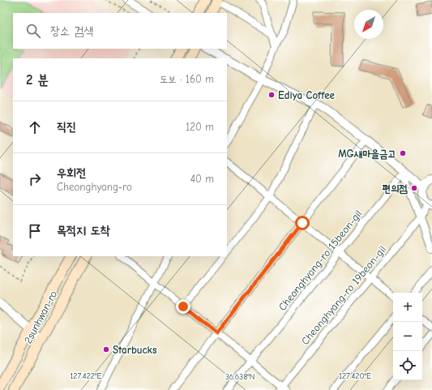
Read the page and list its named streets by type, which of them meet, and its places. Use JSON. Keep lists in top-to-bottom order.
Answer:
{
  "streets": {
    "main road": ["2sunhwan-ro"],
    "street": ["Cheonghyang-ro 15beon-gil", "Cheonghyang-ro 19beon-gil"]
  },
  "places": [
    "Ediya Coffee",
    "MG새마을금고",
    "편의점",
    "Starbucks"
  ],
  "north": "bottom left",
  "page": {
    "search": "장소 검색",
    "heading": ["2 분", "도보 · 160 m"],
    "list": [
      ["직진", "120 m"],
      ["우회전", "Cheonghyang-ro", "40 m"],
      "목적지 도착"
    ],
    "map_buttons": ["+", "−"]
  },
  "coordinates": ["127.422°E", "127.420°E", "36.638°N"]
}
